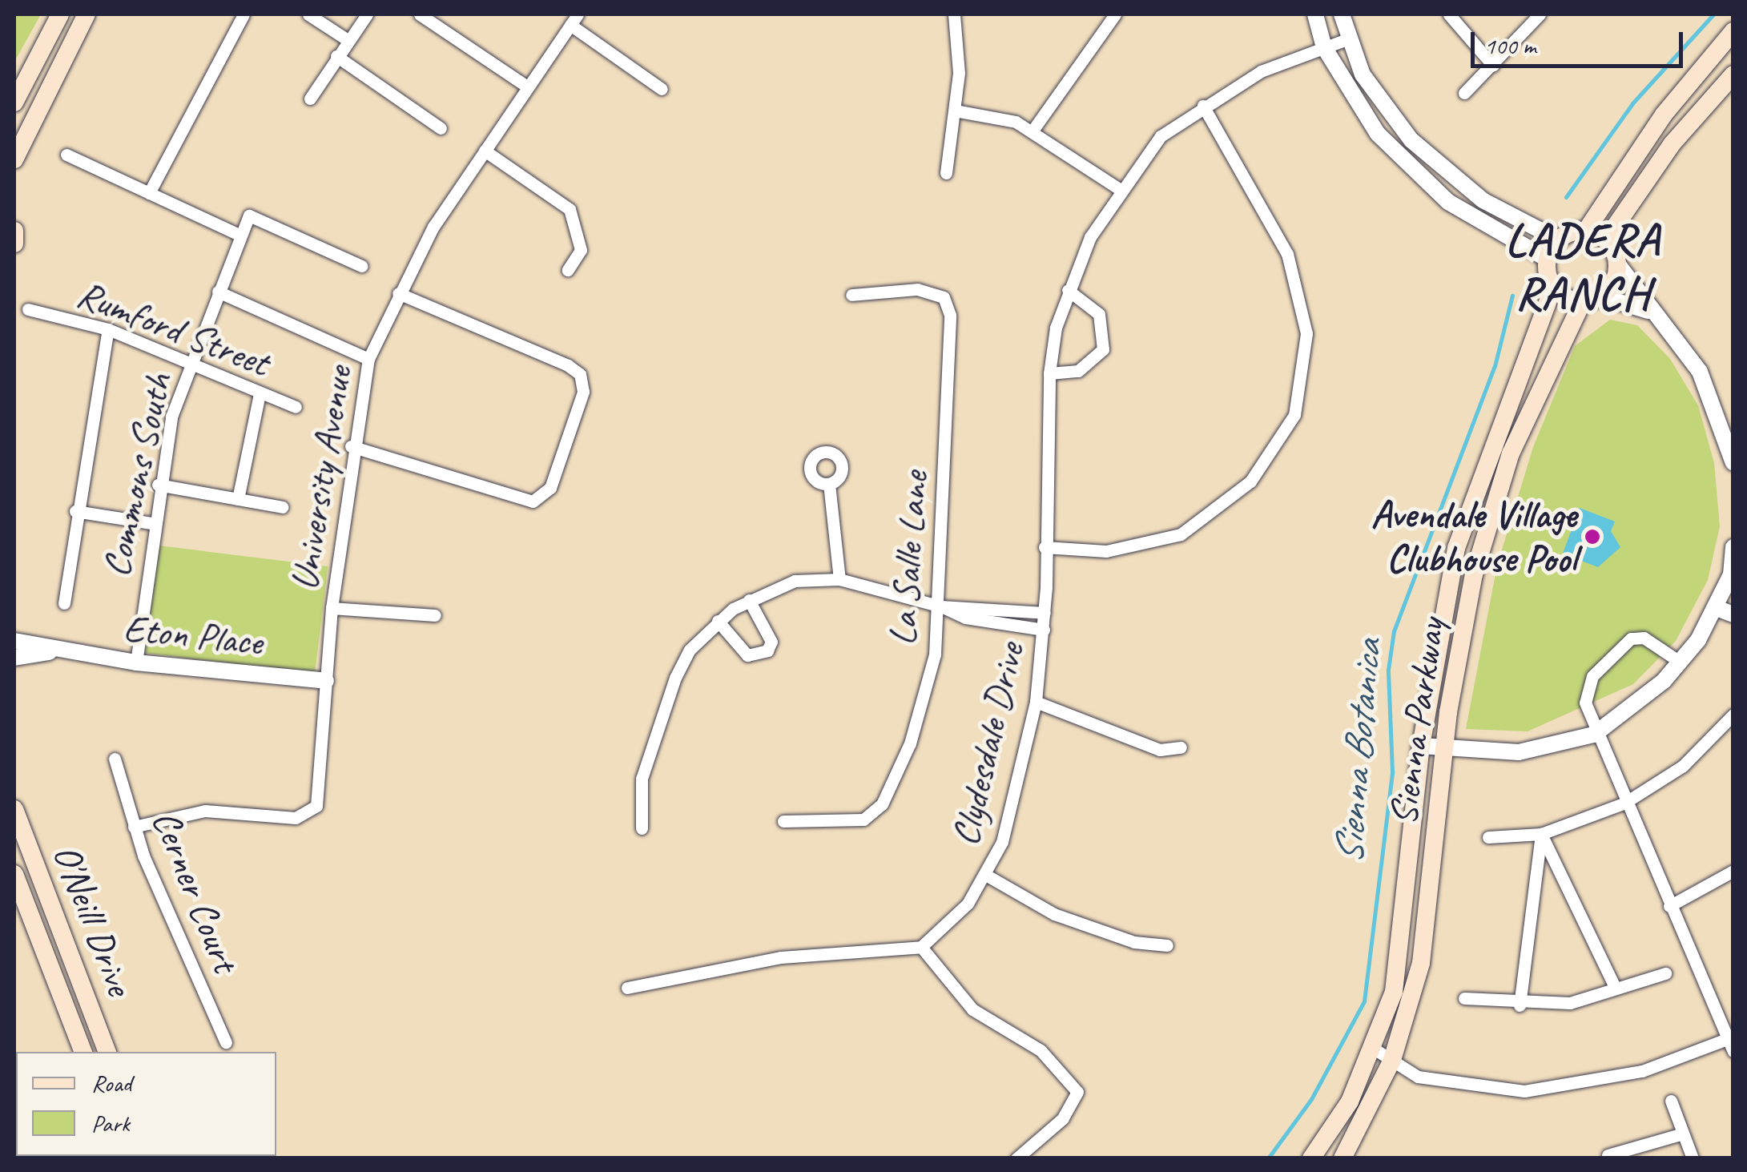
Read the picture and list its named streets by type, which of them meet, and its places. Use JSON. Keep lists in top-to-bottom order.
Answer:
{
  "streets": {
    "main road": ["Sienna Parkway", "O'Neill Drive"],
    "street": [
      "Rumford Street",
      "Commons South",
      "University Avenue",
      "La Salle Lane",
      "Eton Place",
      "Clydesdale Drive",
      "Cerner Court"
    ]
  },
  "crossings": [
    ["Rumford Street", "Commons South"],
    ["Commons South", "Eton Place"],
    ["University Avenue", "Eton Place"],
    ["University Avenue", "Cerner Court"]
  ],
  "districts": ["LADERA RANCH"],
  "water": ["Sienna Botanica"],
  "places": ["Avendale Village Clubhouse Pool"],
  "legend": ["Road", "Park"],
  "scale_bar": "100 m"
}
